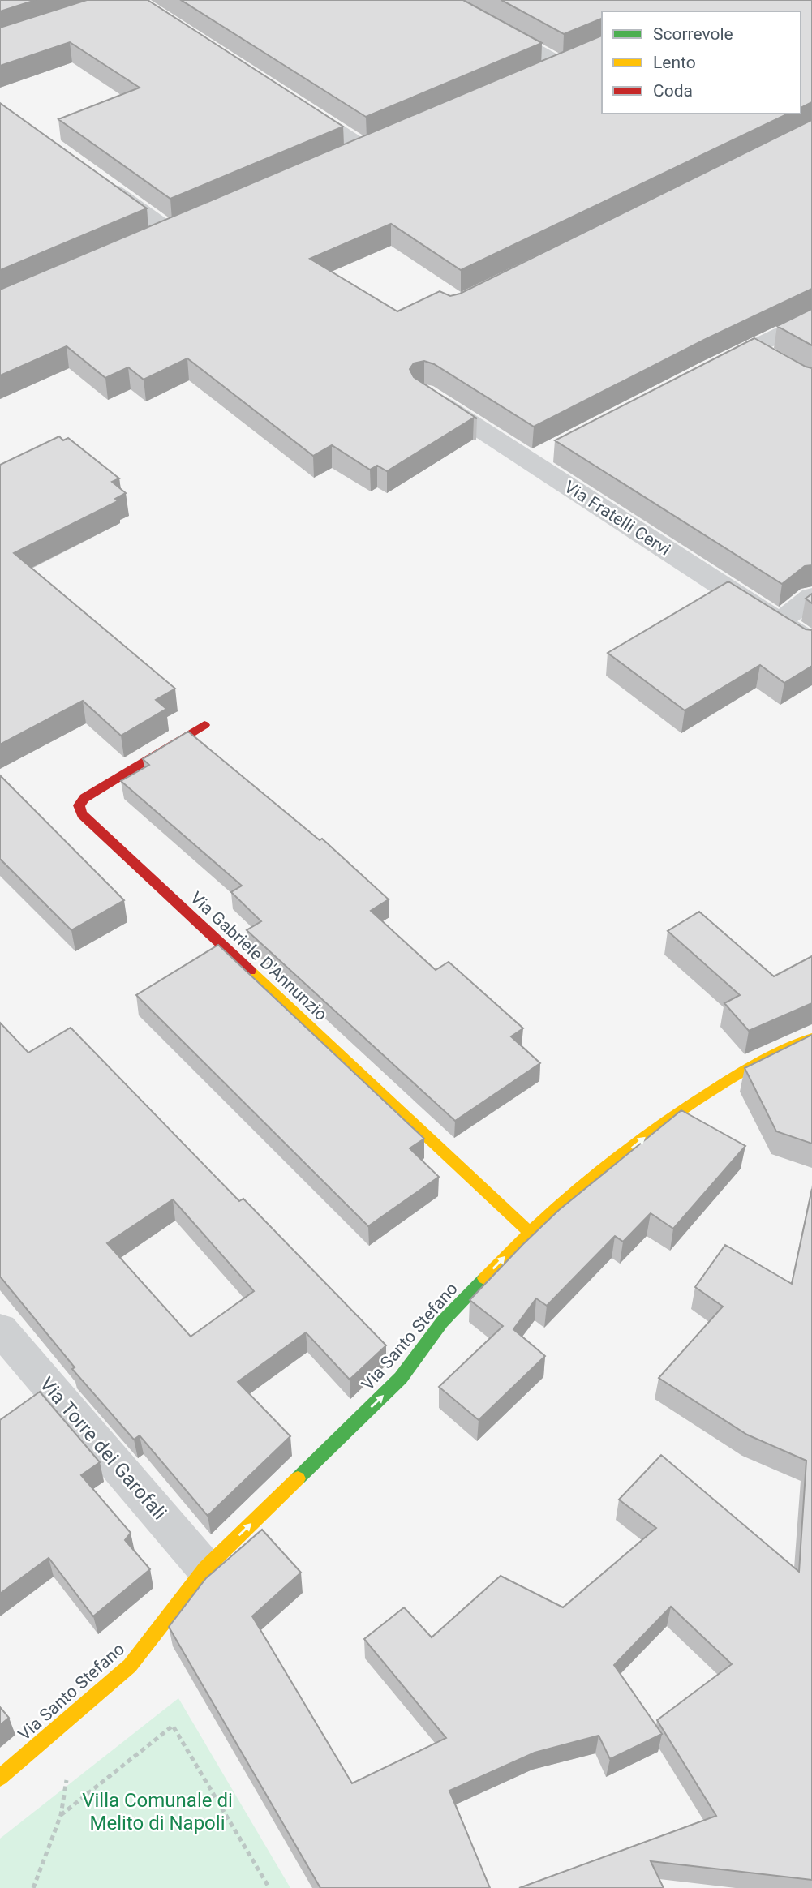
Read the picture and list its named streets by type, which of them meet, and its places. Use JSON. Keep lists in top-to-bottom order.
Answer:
{
  "streets": {
    "street": [
      "Via Fratelli Cervi",
      "Via Gabriele D'Annunzio",
      "Via Santo Stefano",
      "Via Torre dei Garofali"
    ]
  },
  "crossings": [
    ["Via Gabriele D'Annunzio", "Via Santo Stefano"],
    ["Via Santo Stefano", "Via Torre dei Garofali"]
  ],
  "one_way": ["Via Santo Stefano"],
  "parks": ["Villa Comunale di Melito di Napoli"],
  "legend": ["Scorrevole", "Lento", "Coda"]
}
